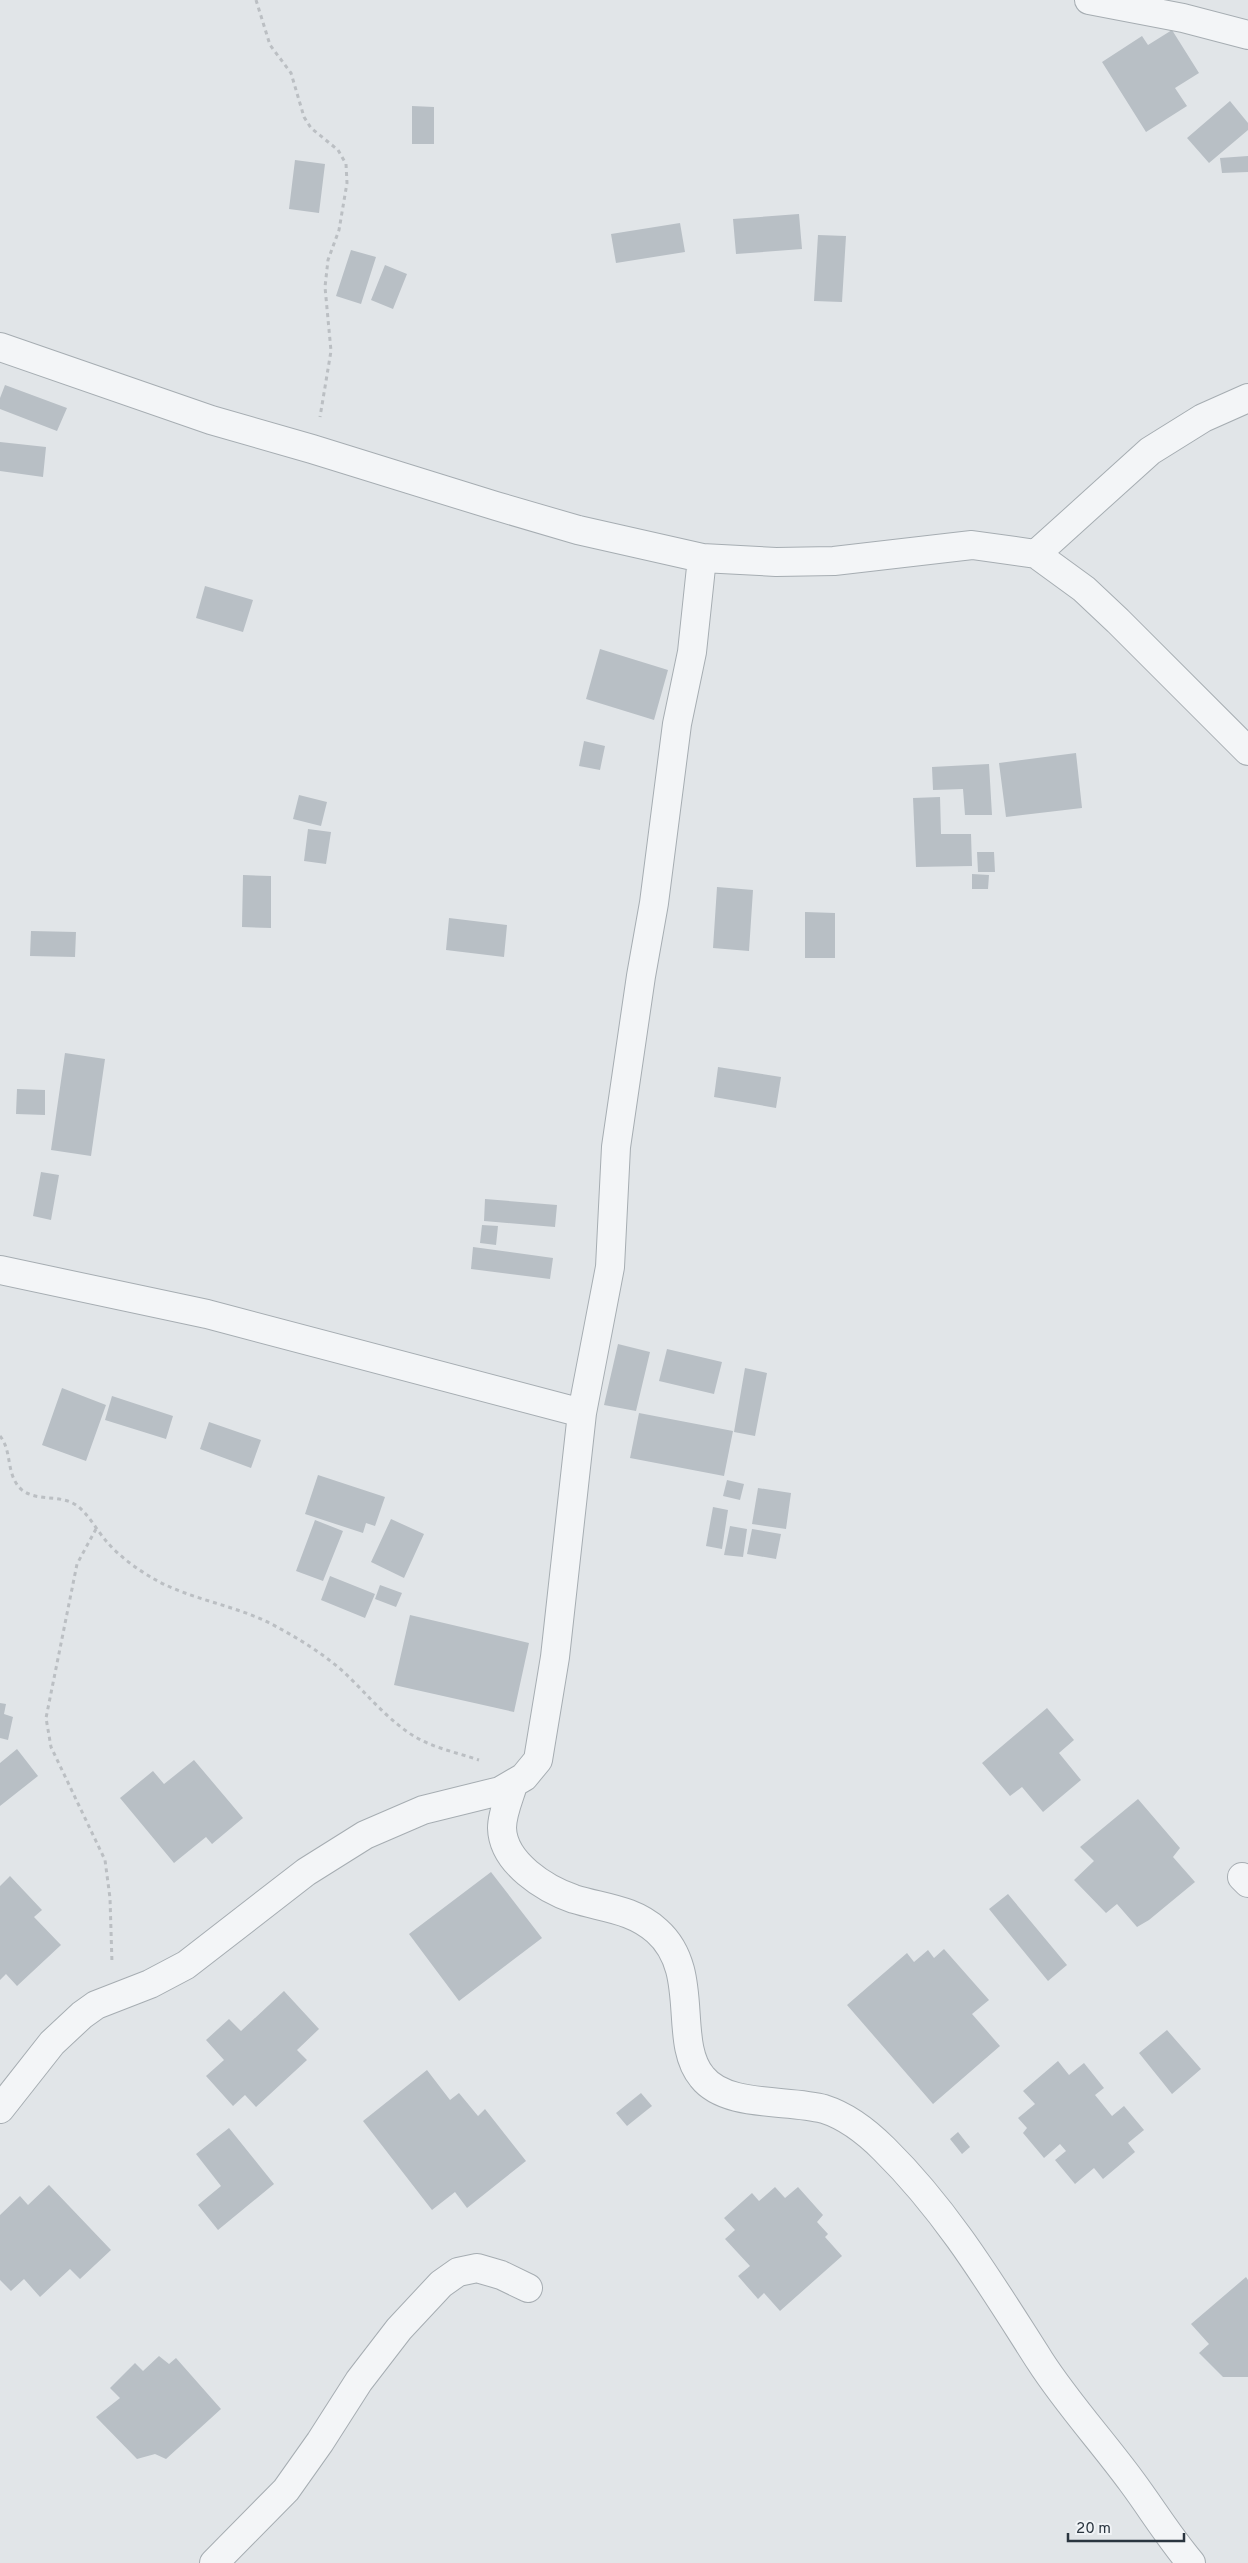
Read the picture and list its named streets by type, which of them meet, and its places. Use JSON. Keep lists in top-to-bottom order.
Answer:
{
  "scale_bar": "20 m"
}
